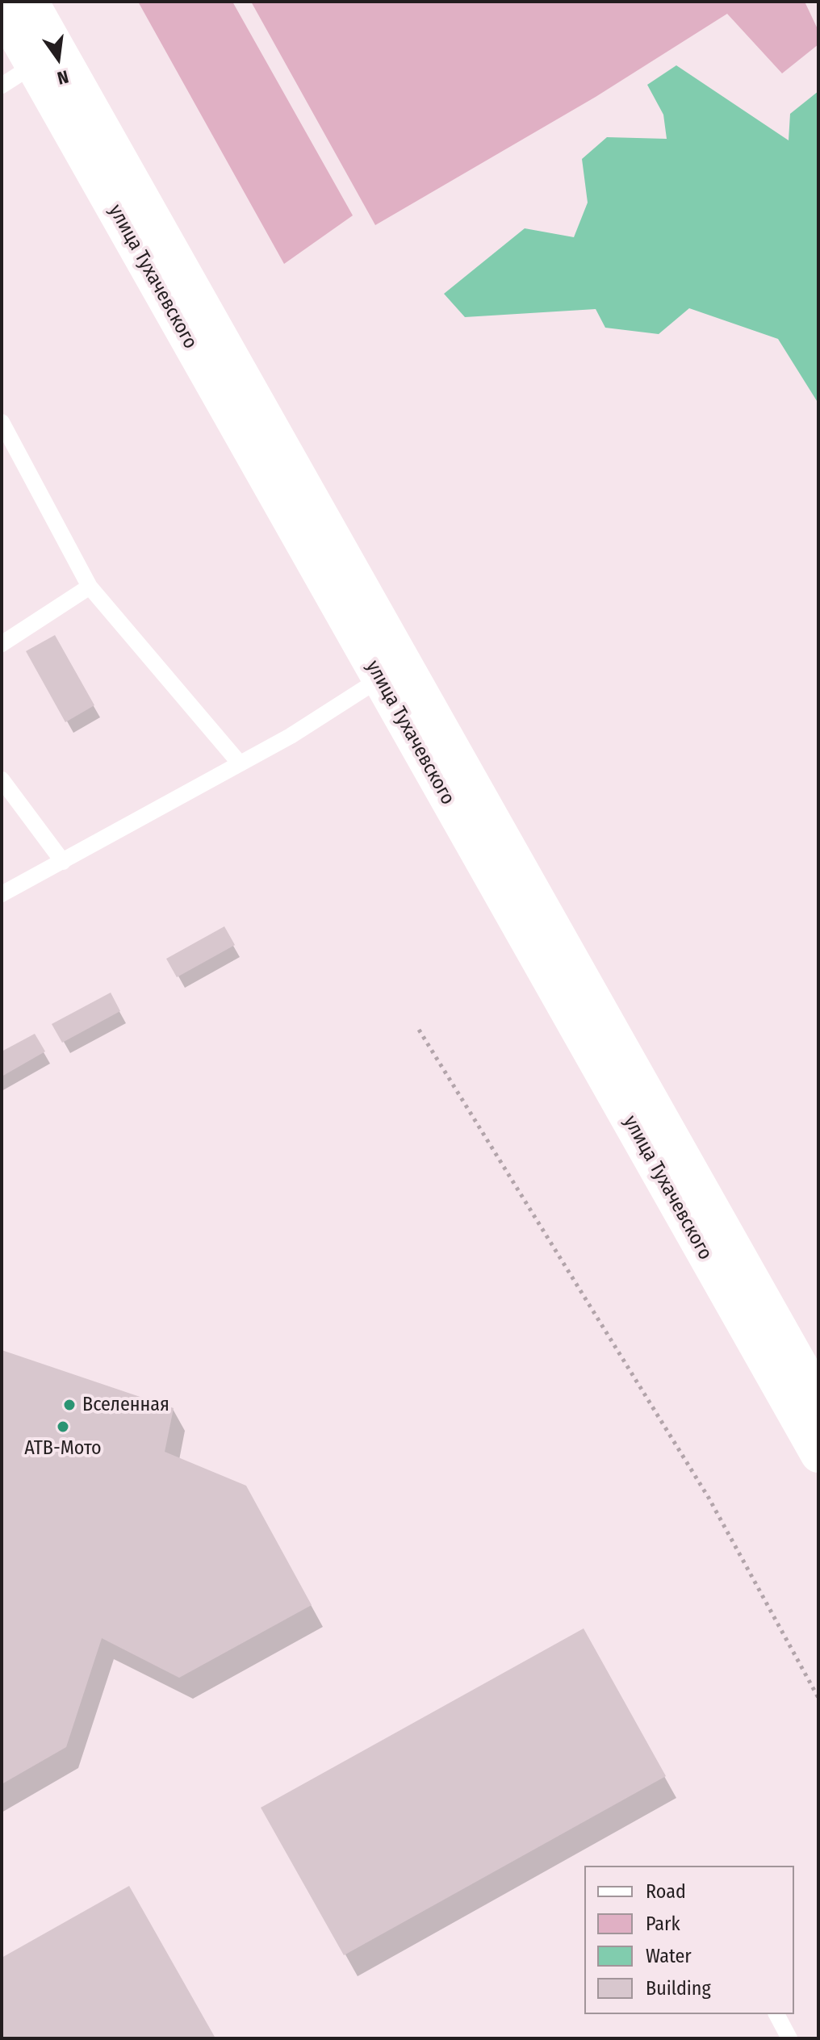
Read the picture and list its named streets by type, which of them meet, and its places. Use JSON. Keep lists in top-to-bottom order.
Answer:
{
  "streets": {
    "main road": ["улица Тухачевского"]
  },
  "places": ["Вселенная", "АТВ-Мото"],
  "legend": [
    "Road",
    "Park",
    "Water",
    "Building"
  ],
  "north": "bottom"
}
